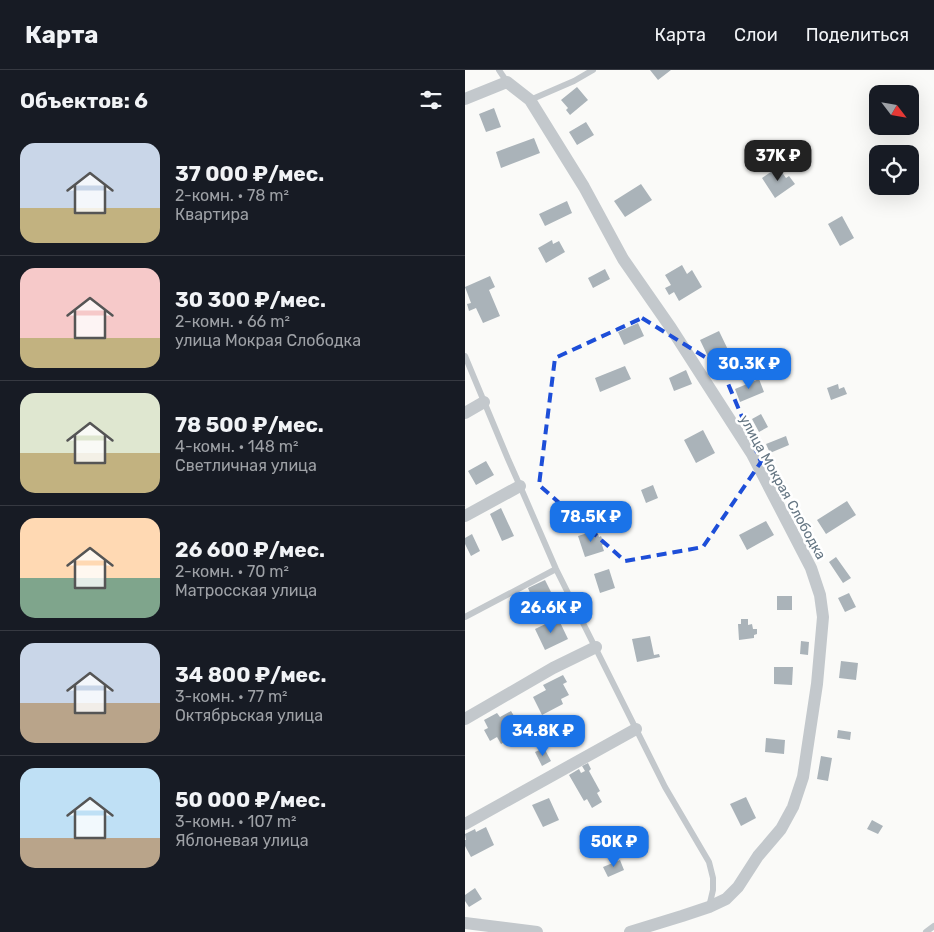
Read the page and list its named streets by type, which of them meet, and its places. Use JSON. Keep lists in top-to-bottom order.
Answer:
{
  "streets": {
    "street": ["улица Мокрая Слободка"]
  },
  "north": "bottom right",
  "page": {
    "header": "Карта",
    "nav": ["Карта", "Слои", "Поделиться"],
    "heading": "Объектов: 6",
    "list": [
      {
        "name": "37 000 ₽/мес.",
        "note": "2-комн. · 78 m² · Квартира"
      },
      {
        "name": "30 300 ₽/мес.",
        "note": "2-комн. · 66 m² · улица Мокрая Слободка"
      },
      {
        "name": "78 500 ₽/мес.",
        "note": "4-комн. · 148 m² · Светличная улица"
      },
      {
        "name": "26 600 ₽/мес.",
        "note": "2-комн. · 70 m² · Матросская улица"
      },
      {
        "name": "34 800 ₽/мес.",
        "note": "3-комн. · 77 m² · Октябрьская улица"
      },
      {
        "name": "50 000 ₽/мес.",
        "note": "3-комн. · 107 m² · Яблоневая улица"
      }
    ],
    "price": [
      "37K ₽",
      "30.3K ₽",
      "78.5K ₽",
      "26.6K ₽",
      "34.8K ₽",
      "50K ₽"
    ]
  }
}
